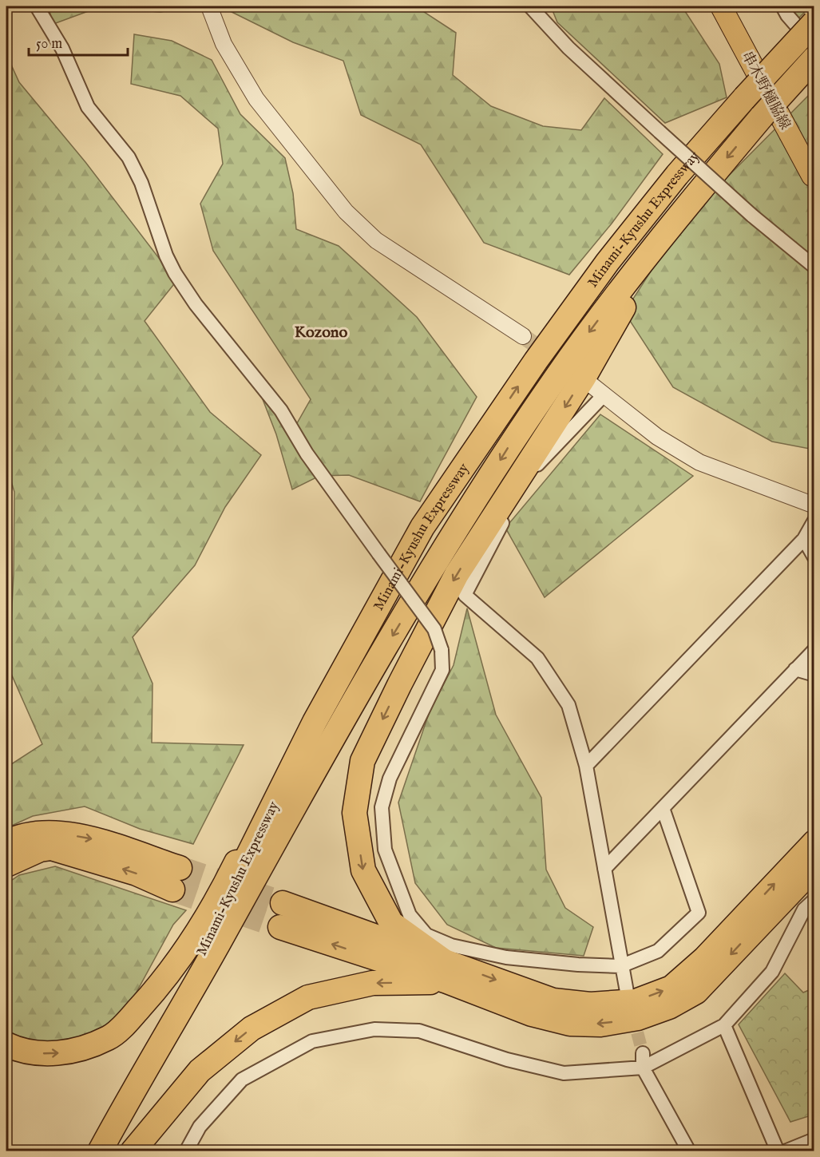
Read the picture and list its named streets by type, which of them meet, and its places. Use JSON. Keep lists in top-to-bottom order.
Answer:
{
  "streets": {
    "highway": ["Minami-Kyushu Expressway"],
    "main road": ["串木野樋脇線"]
  },
  "districts": ["Kozono"],
  "scale_bar": "50 m"
}
